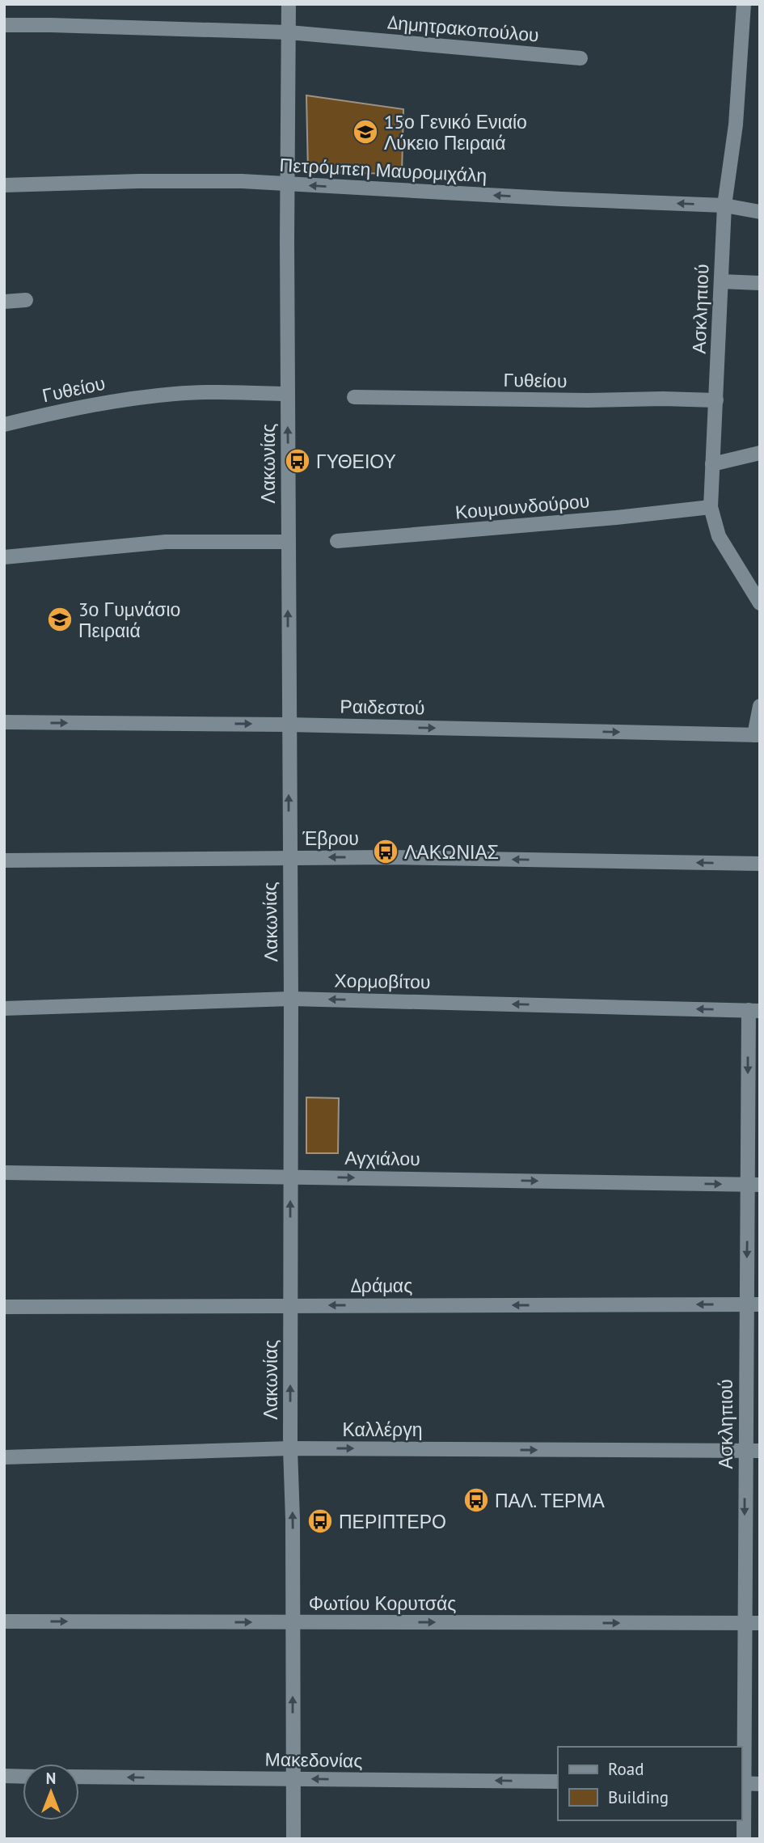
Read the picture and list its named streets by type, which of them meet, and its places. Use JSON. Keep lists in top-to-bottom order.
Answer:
{
  "streets": {
    "street": [
      "Δημητρακοπούλου",
      "Πετρόμπεη Μαυρομιχάλη",
      "Ασκληπιού",
      "Γυθείου",
      "Λακωνίας",
      "Κουμουνδούρου",
      "Ραιδεστού",
      "Έβρου",
      "Χορμοβίτου",
      "Αγχιάλου",
      "Δράμας",
      "Καλλέργη",
      "Φωτίου Κορυτσάς",
      "Μακεδονίας"
    ]
  },
  "crossings": [
    ["Δημητρακοπούλου", "Λακωνίας"],
    ["Πετρόμπεη Μαυρομιχάλη", "Ασκληπιού"],
    ["Πετρόμπεη Μαυρομιχάλη", "Λακωνίας"],
    ["Ασκληπιού", "Γυθείου"],
    ["Ασκληπιού", "Κουμουνδούρου"],
    ["Ασκληπιού", "Χορμοβίτου"],
    ["Ασκληπιού", "Αγχιάλου"],
    ["Ασκληπιού", "Δράμας"],
    ["Ασκληπιού", "Καλλέργη"],
    ["Ασκληπιού", "Φωτίου Κορυτσάς"],
    ["Γυθείου", "Λακωνίας"],
    ["Λακωνίας", "Ραιδεστού"],
    ["Λακωνίας", "Έβρου"],
    ["Λακωνίας", "Χορμοβίτου"],
    ["Λακωνίας", "Αγχιάλου"],
    ["Λακωνίας", "Δράμας"],
    ["Λακωνίας", "Καλλέργη"],
    ["Λακωνίας", "Φωτίου Κορυτσάς"],
    ["Λακωνίας", "Μακεδονίας"]
  ],
  "one_way": [
    "Πετρόμπεη Μαυρομιχάλη",
    "Λακωνίας",
    "Ραιδεστού",
    "Έβρου",
    "Χορμοβίτου",
    "Αγχιάλου",
    "Δράμας",
    "Καλλέργη",
    "Φωτίου Κορυτσάς",
    "Μακεδονίας"
  ],
  "places": {
    "school or university": ["15ο Γενικό Ενιαίο Λύκειο Πειραιά", "3ο Γυμνάσιο Πειραιά"],
    "bus stop": [
      "ΓΥΘΕΙΟΥ",
      "ΛΑΚΩΝΙΑΣ",
      "ΠΑΛ. ΤΕΡΜΑ",
      "ΠΕΡΙΠΤΕΡΟ"
    ]
  },
  "legend": ["Road", "Building"],
  "north": "top"
}
